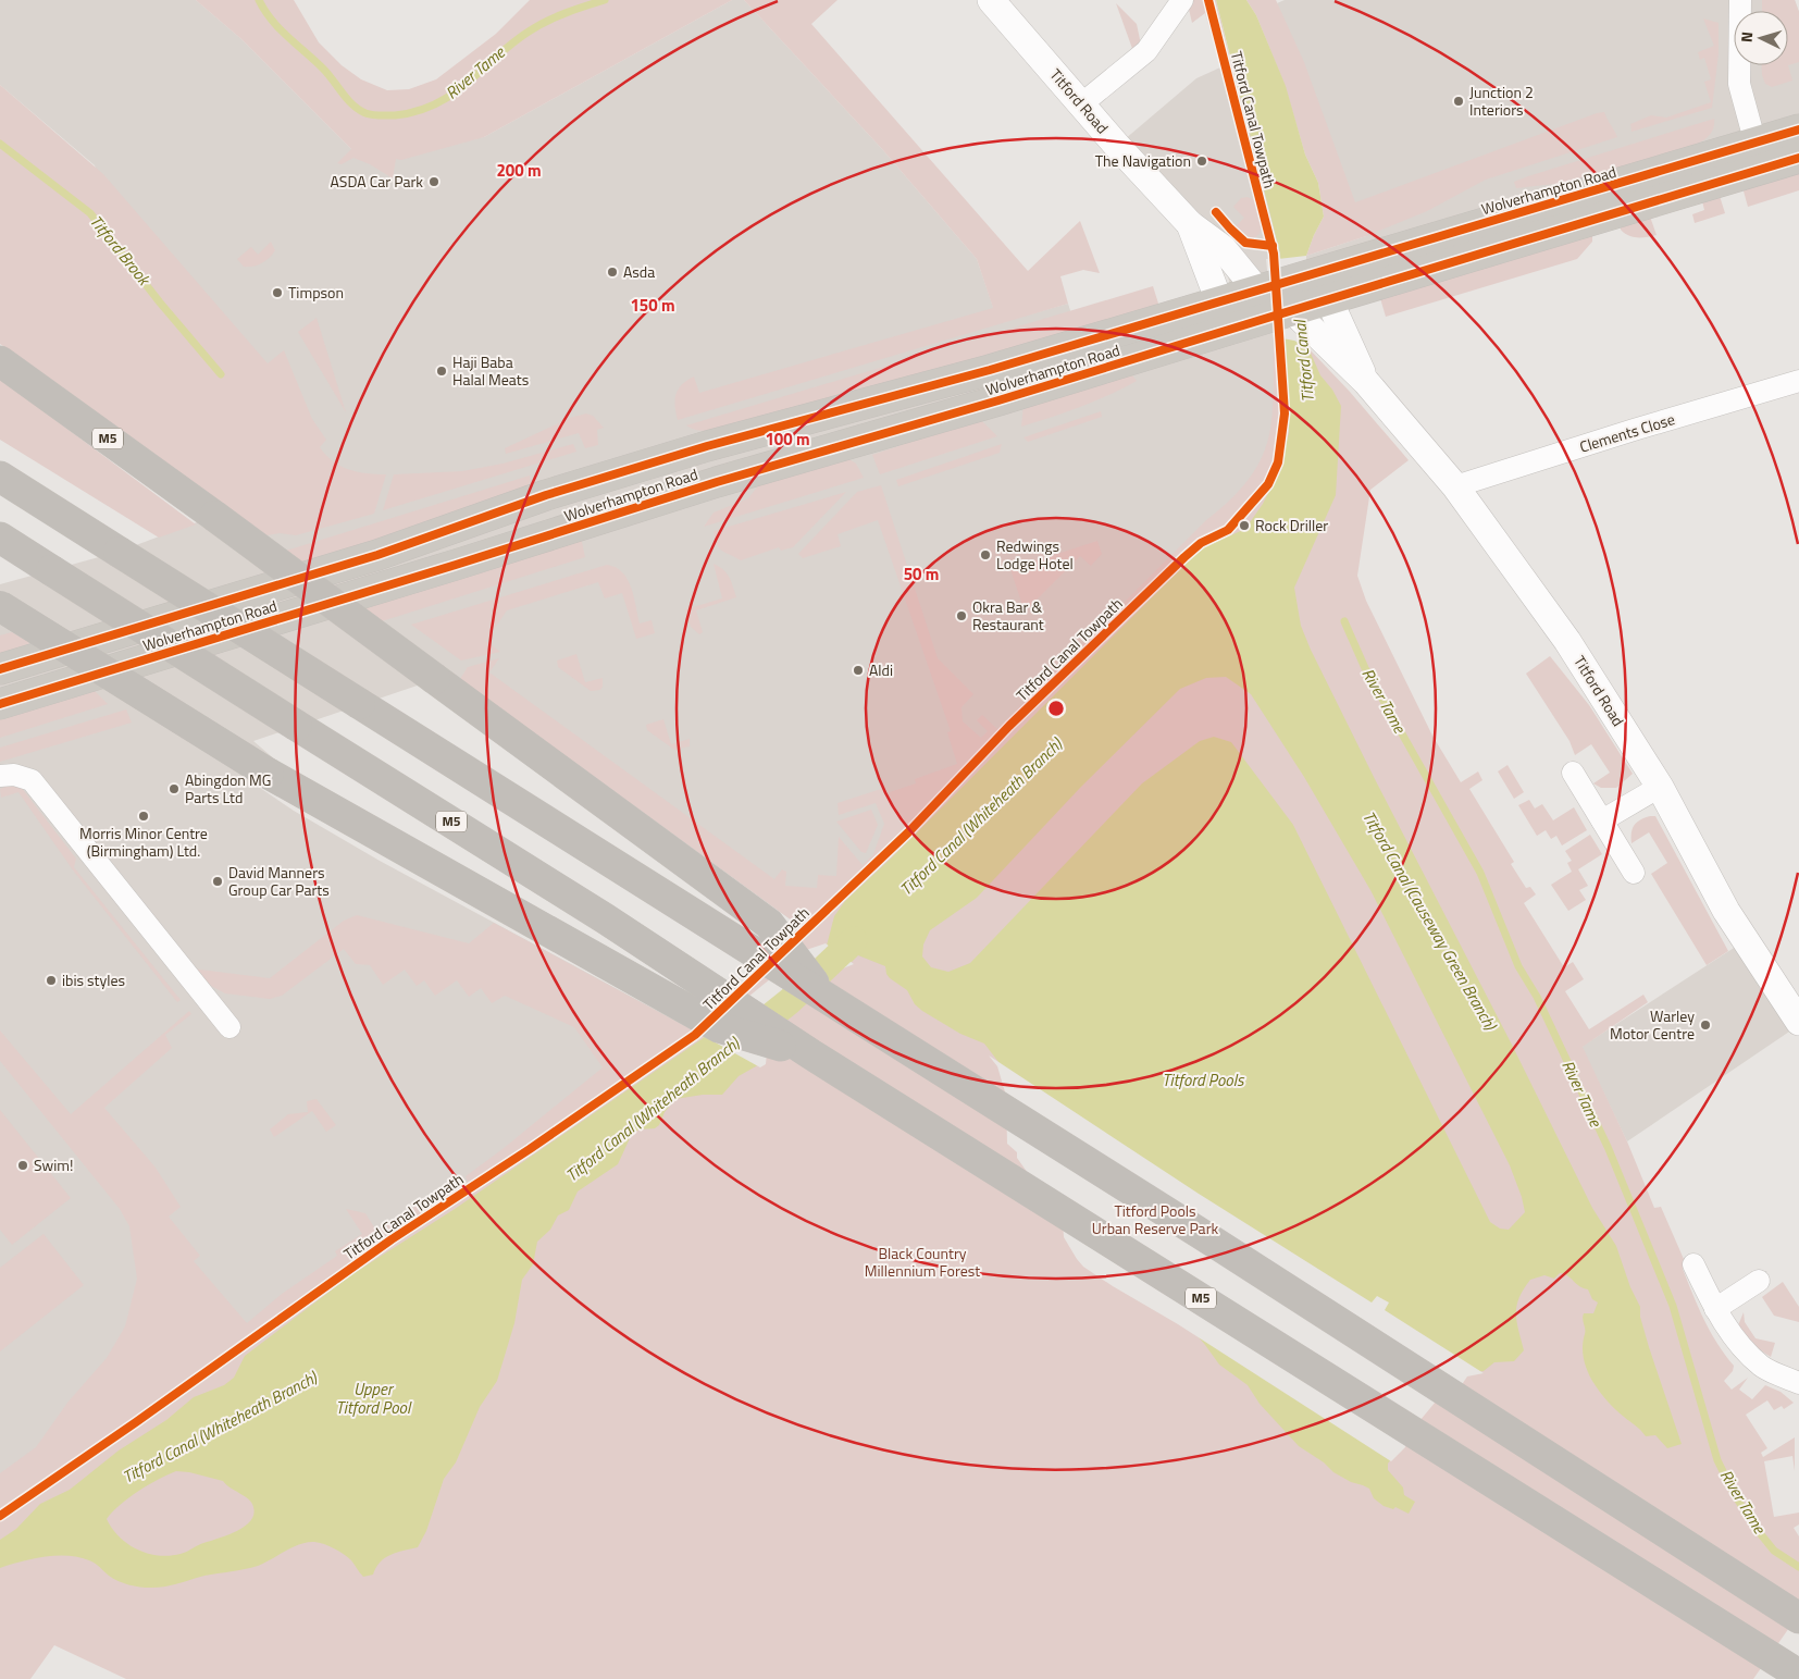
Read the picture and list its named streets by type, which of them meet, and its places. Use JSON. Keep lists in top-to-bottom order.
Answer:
{
  "streets": {
    "highway": ["Wolverhampton Road", "M5"],
    "street": ["Titford Road", "Clements Close"],
    "cycle path": ["Titford Canal Towpath"]
  },
  "crossings": [
    ["Titford Road", "Wolverhampton Road"],
    ["Titford Road", "Clements Close"]
  ],
  "water": [
    "River Tame",
    "Titford Brook",
    "Titford Canal",
    "Titford Canal (Whiteheath Branch)",
    "Titford Canal (Causeway Green Branch)",
    "Titford Pools",
    "Upper Titford Pool"
  ],
  "parks": ["Titford Pools Urban Reserve Park", "Black Country Millennium Forest"],
  "places": [
    "Junction 2 Interiors",
    "The Navigation",
    "ASDA Car Park",
    "Asda",
    "Timpson",
    "Haji Baba Halal Meats",
    "Rock Driller",
    "Redwings Lodge Hotel",
    "Okra Bar & Restaurant",
    "Aldi",
    "Abingdon MG Parts Ltd",
    "Morris Minor Centre (Birmingham) Ltd.",
    "David Manners Group Car Parts",
    "ibis styles",
    "Warley Motor Centre",
    "Swim!"
  ],
  "north": "left",
  "rings": [
    "200 m",
    "150 m",
    "100 m",
    "50 m"
  ]
}
